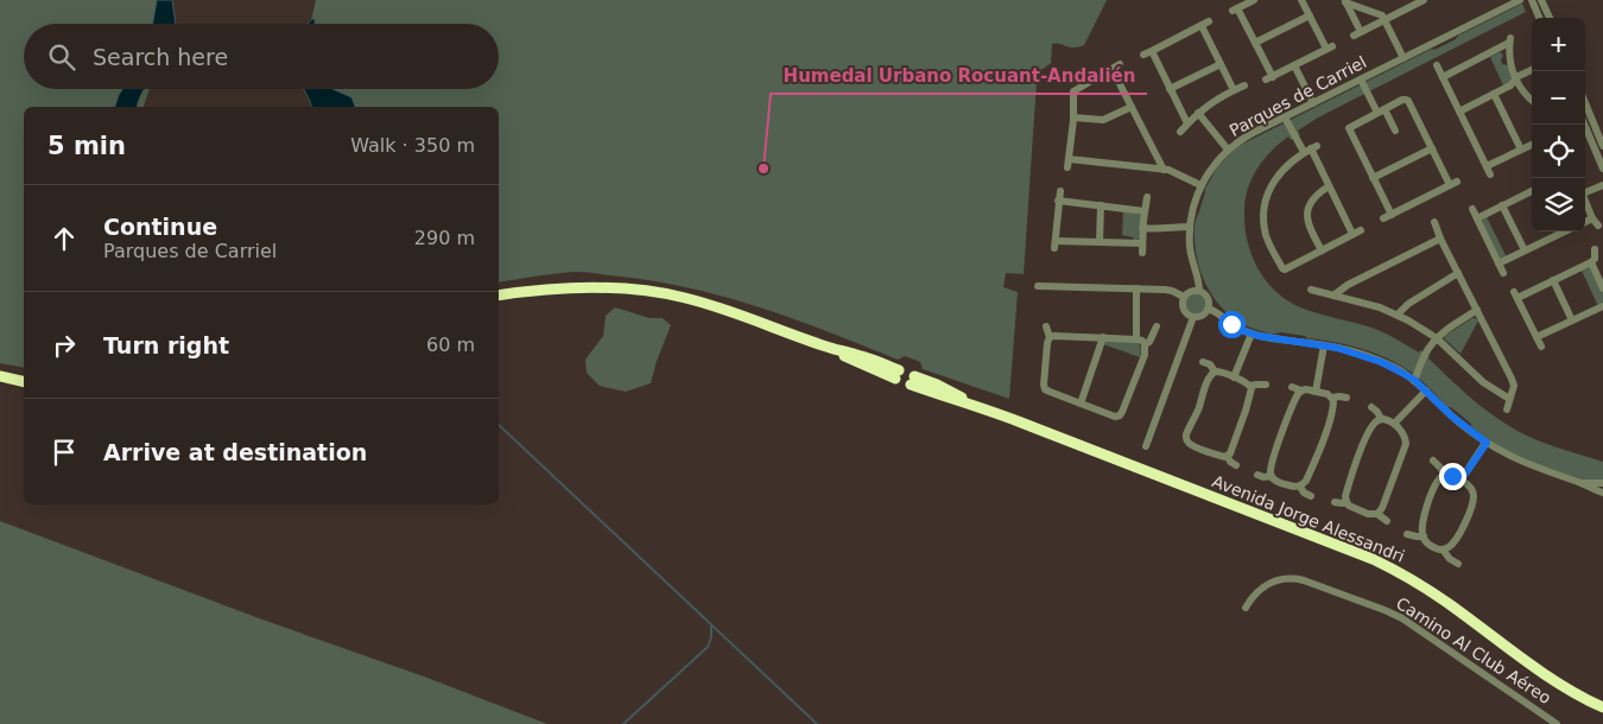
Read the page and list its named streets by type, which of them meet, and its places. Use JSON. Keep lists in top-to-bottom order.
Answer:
{
  "streets": {
    "highway": ["Avenida Jorge Alessandri"],
    "street": ["Parques de Carriel", "Camino Al Club Aéreo"]
  },
  "places": ["Humedal Urbano Rocuant-Andalién"],
  "page": {
    "map_buttons": ["+", "−"],
    "search": "Search here",
    "heading": ["5 min", "Walk · 350 m"],
    "list": [
      ["Continue", "Parques de Carriel", "290 m"],
      ["Turn right", "60 m"],
      "Arrive at destination"
    ]
  }
}
